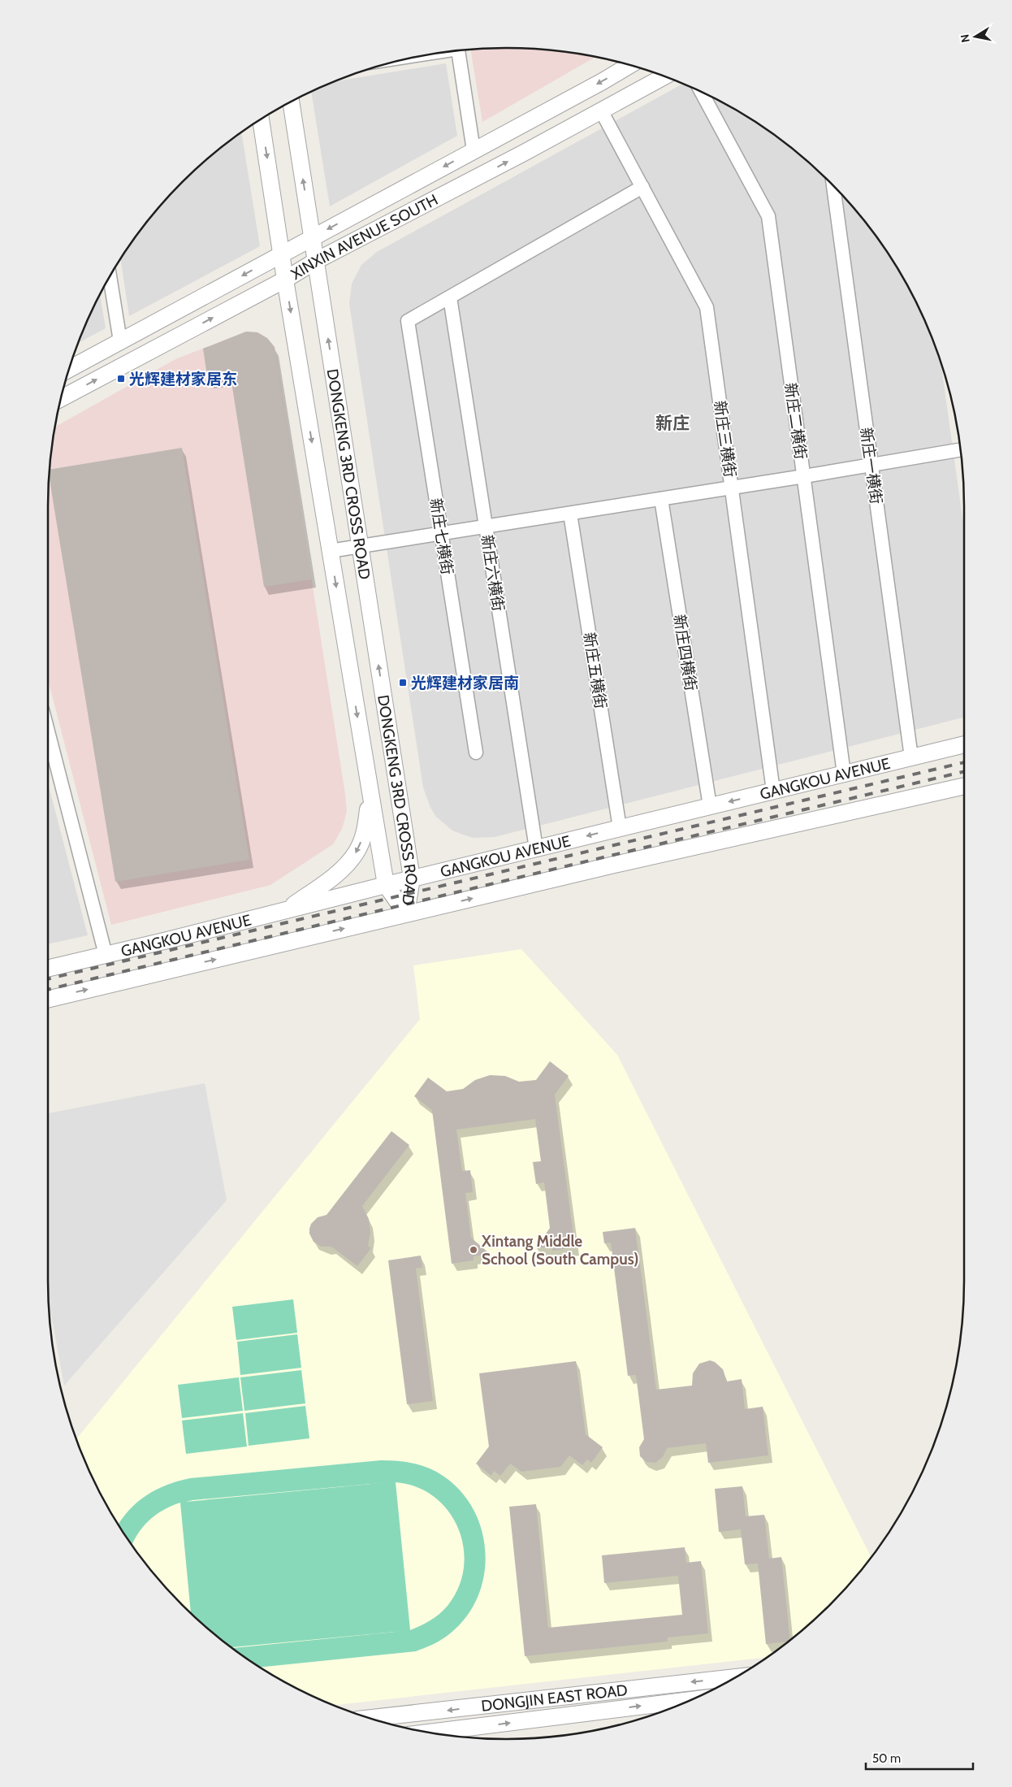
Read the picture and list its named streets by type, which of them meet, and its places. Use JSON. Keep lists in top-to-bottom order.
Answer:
{
  "streets": {
    "street": [
      "XINXIN AVENUE SOUTH",
      "新庄二横街",
      "新庄三横街",
      "新庄一横街",
      "DONGKENG 3RD CROSS ROAD",
      "新庄七横街",
      "新庄六横街",
      "新庄四横街",
      "新庄五横街",
      "GANGKOU AVENUE",
      "DONGJIN EAST ROAD"
    ]
  },
  "crossings": [
    ["XINXIN AVENUE SOUTH", "新庄三横街"],
    ["XINXIN AVENUE SOUTH", "DONGKENG 3RD CROSS ROAD"],
    ["新庄二横街", "GANGKOU AVENUE"],
    ["新庄三横街", "GANGKOU AVENUE"],
    ["新庄一横街", "GANGKOU AVENUE"],
    ["DONGKENG 3RD CROSS ROAD", "GANGKOU AVENUE"],
    ["新庄七横街", "新庄六横街"],
    ["新庄六横街", "GANGKOU AVENUE"],
    ["新庄四横街", "GANGKOU AVENUE"],
    ["新庄五横街", "GANGKOU AVENUE"]
  ],
  "districts": ["新庄"],
  "places": {
    "transit": ["光辉建材家居东", "光辉建材家居南"],
    "other": ["Xintang Middle School (South Campus)"]
  },
  "scale_bar": "50 m",
  "north": "left"
}
